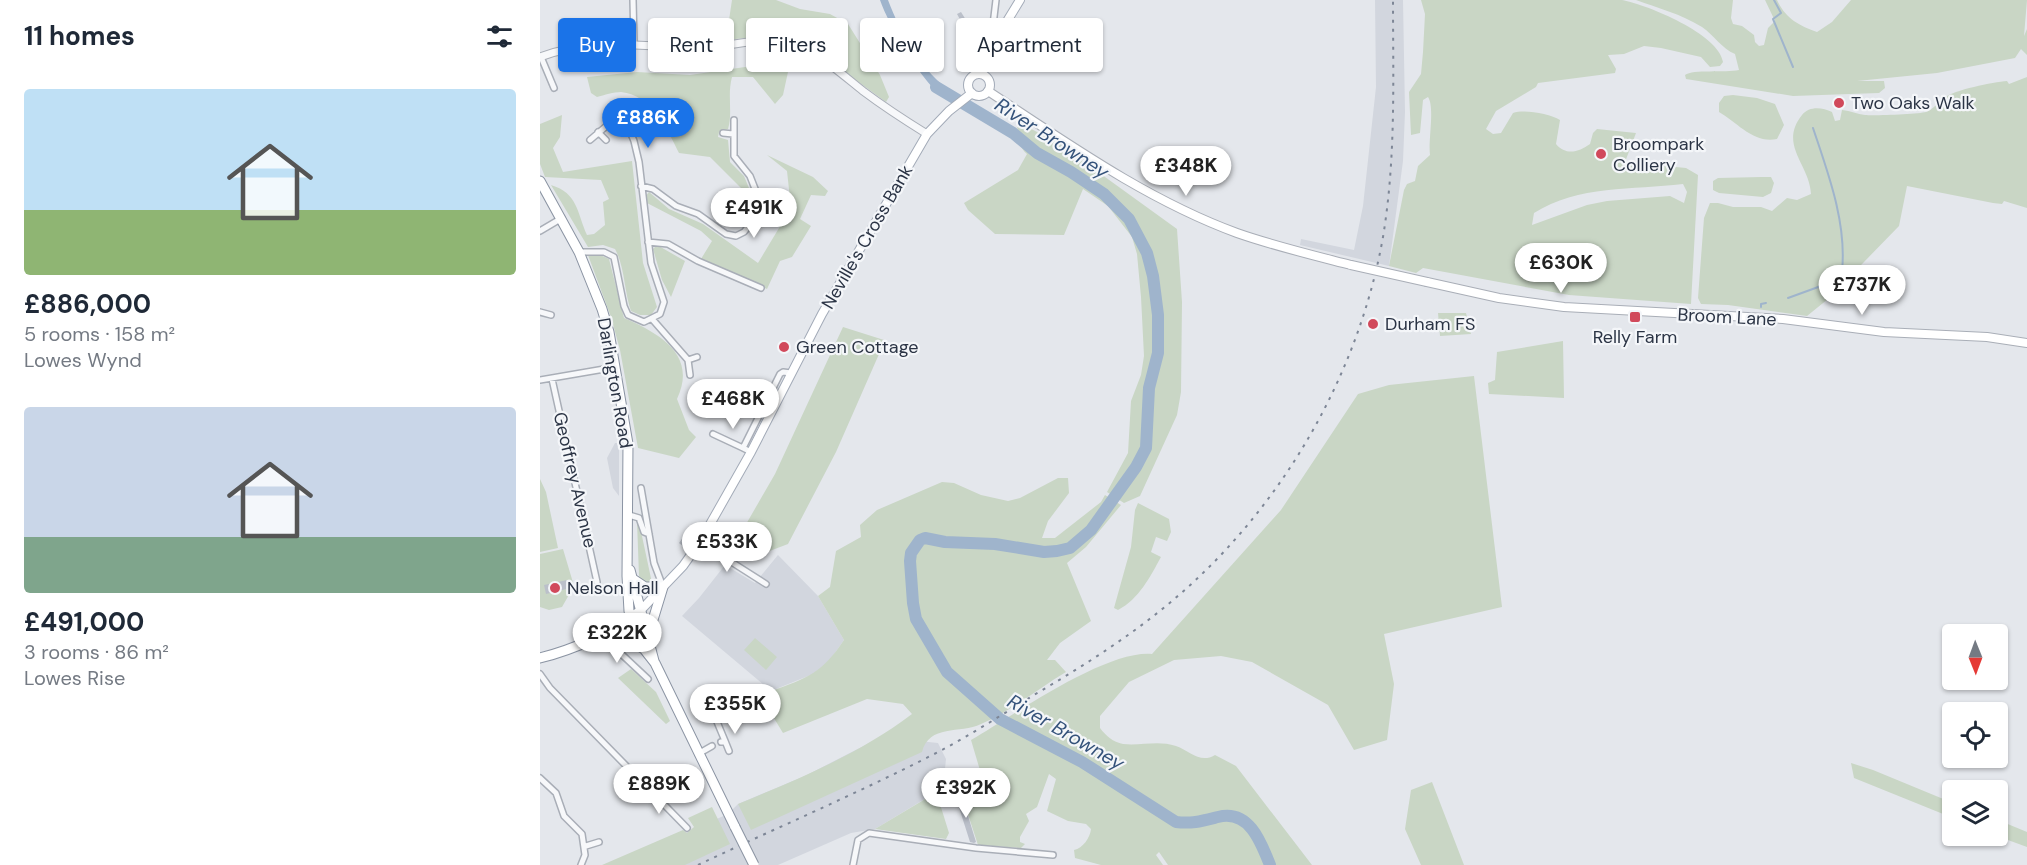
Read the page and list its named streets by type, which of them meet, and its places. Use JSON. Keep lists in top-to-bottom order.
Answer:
{
  "streets": {
    "highway": ["Darlington Road"],
    "main road": ["Neville's Cross Bank", "Broom Lane"],
    "street": ["Geoffrey Avenue"]
  },
  "crossings": [
    ["Neville's Cross Bank", "Broom Lane"],
    ["Neville's Cross Bank", "Darlington Road"]
  ],
  "water": ["River Browney"],
  "places": {
    "other": [
      "Two Oaks Walk",
      "Broompark Colliery",
      "Durham FS",
      "Green Cottage",
      "Nelson Hall"
    ],
    "transit": ["Relly Farm"]
  },
  "north": "bottom",
  "page": {
    "heading": "11 homes",
    "chip": [
      "Buy",
      "Rent",
      "Filters",
      "New",
      "Apartment"
    ],
    "list": [
      {
        "name": "£886,000",
        "note": "5 rooms · 158 m² · Lowes Wynd"
      },
      {
        "name": "£491,000",
        "note": "3 rooms · 86 m² · Lowes Rise"
      }
    ],
    "price": [
      "£886K",
      "£348K",
      "£491K",
      "£630K",
      "£737K",
      "£468K",
      "£533K",
      "£322K",
      "£355K",
      "£889K",
      "£392K"
    ]
  }
}
